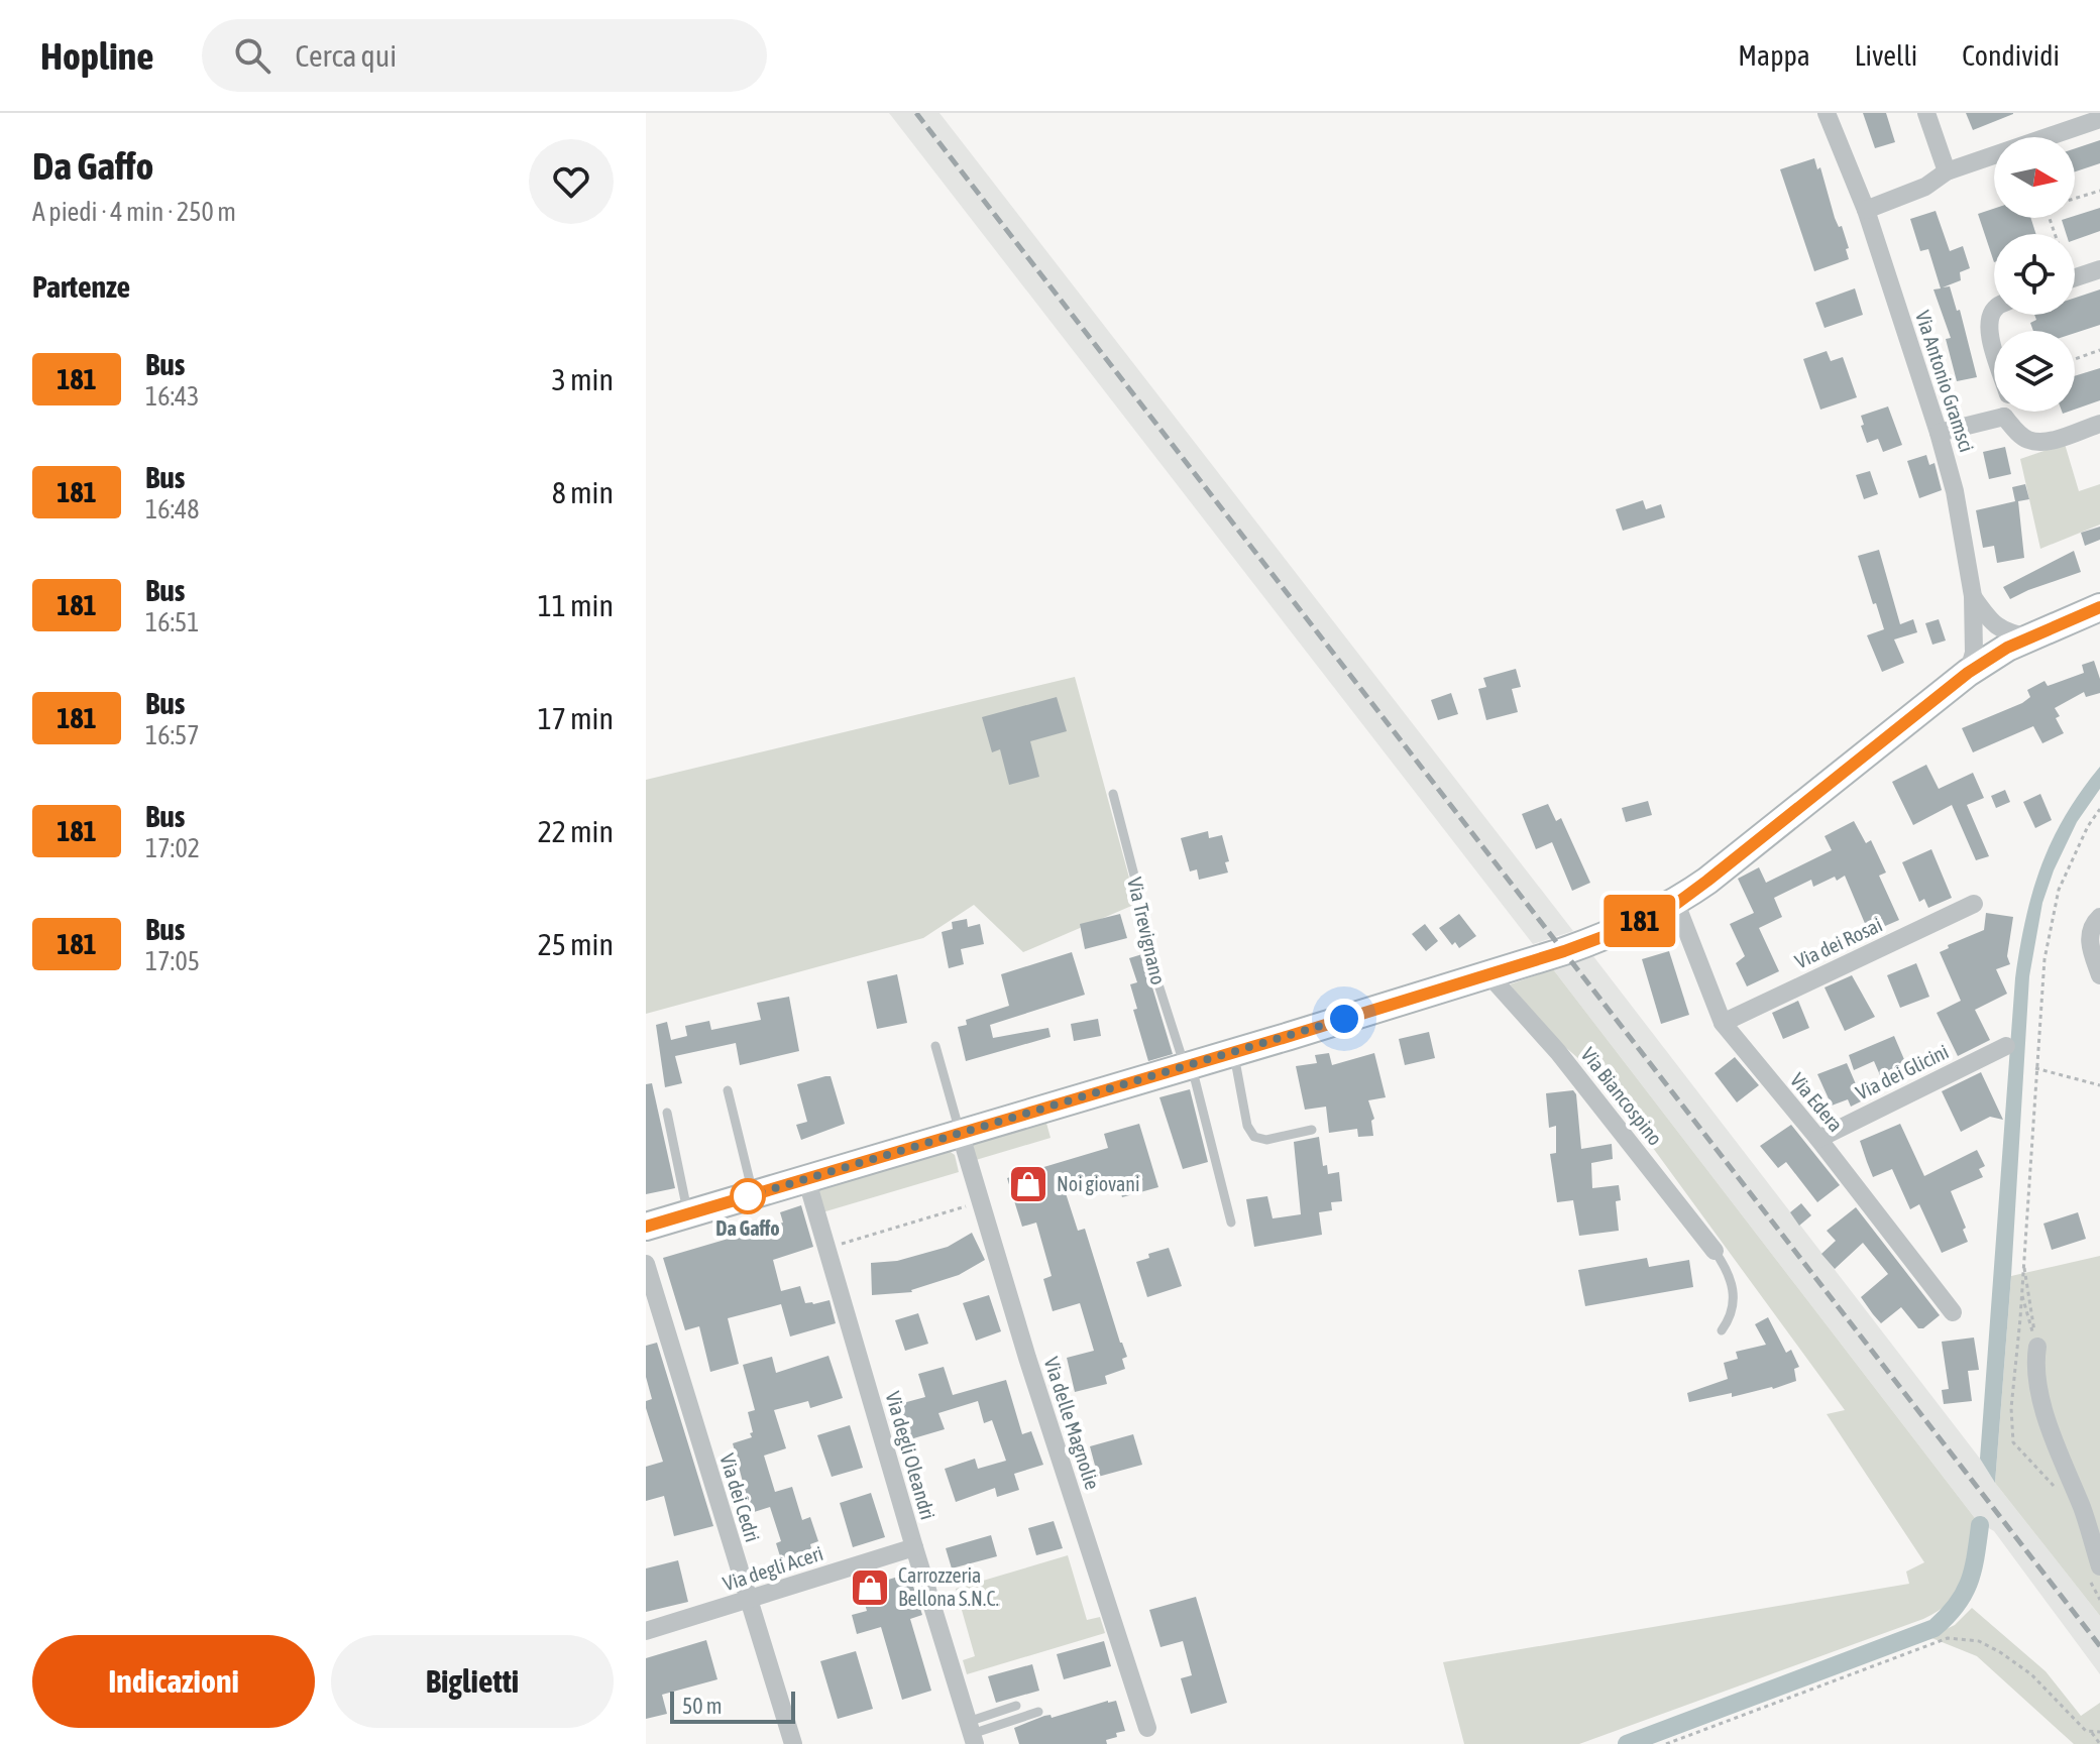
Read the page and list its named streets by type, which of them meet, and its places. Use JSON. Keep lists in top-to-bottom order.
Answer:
{
  "streets": {
    "street": [
      "Via Antonio Gramsci",
      "Via dei Rosai",
      "Via dei Glicini",
      "Via Biancospino",
      "Via Edera",
      "Via delle Magnolie",
      "Via degli Oleandri",
      "Via dei Cedri",
      "Via degli Aceri"
    ],
    "lane": ["Via Trevignano"]
  },
  "crossings": [
    ["Via dei Rosai", "Via Edera"],
    ["Via dei Glicini", "Via Edera"],
    ["Via degli Oleandri", "Via degli Aceri"],
    ["Via dei Cedri", "Via degli Aceri"]
  ],
  "places": {
    "shop": ["Noi giovani", "Carrozzeria Bellona S.N.C."],
    "other": ["Da Gaffo"]
  },
  "lines": ["bus line 181"],
  "scale_bar": "50 m",
  "north": "right",
  "page": {
    "header": "Hopline",
    "search": "Cerca qui",
    "nav": ["Mappa", "Livelli", "Condividi"],
    "heading": [
      ["Da Gaffo", "A piedi · 4 min · 250 m"],
      "Partenze"
    ],
    "on_map": "181",
    "list": [
      {
        "mark": "181",
        "name": "Bus",
        "note": "16:43",
        "value": "3 min"
      },
      {
        "mark": "181",
        "name": "Bus",
        "note": "16:48",
        "value": "8 min"
      },
      {
        "mark": "181",
        "name": "Bus",
        "note": "16:51",
        "value": "11 min"
      },
      {
        "mark": "181",
        "name": "Bus",
        "note": "16:57",
        "value": "17 min"
      },
      {
        "mark": "181",
        "name": "Bus",
        "note": "17:02",
        "value": "22 min"
      },
      {
        "mark": "181",
        "name": "Bus",
        "note": "17:05",
        "value": "25 min"
      }
    ],
    "buttons": ["Indicazioni", "Biglietti"],
    "scale": "50 m"
  }
}
